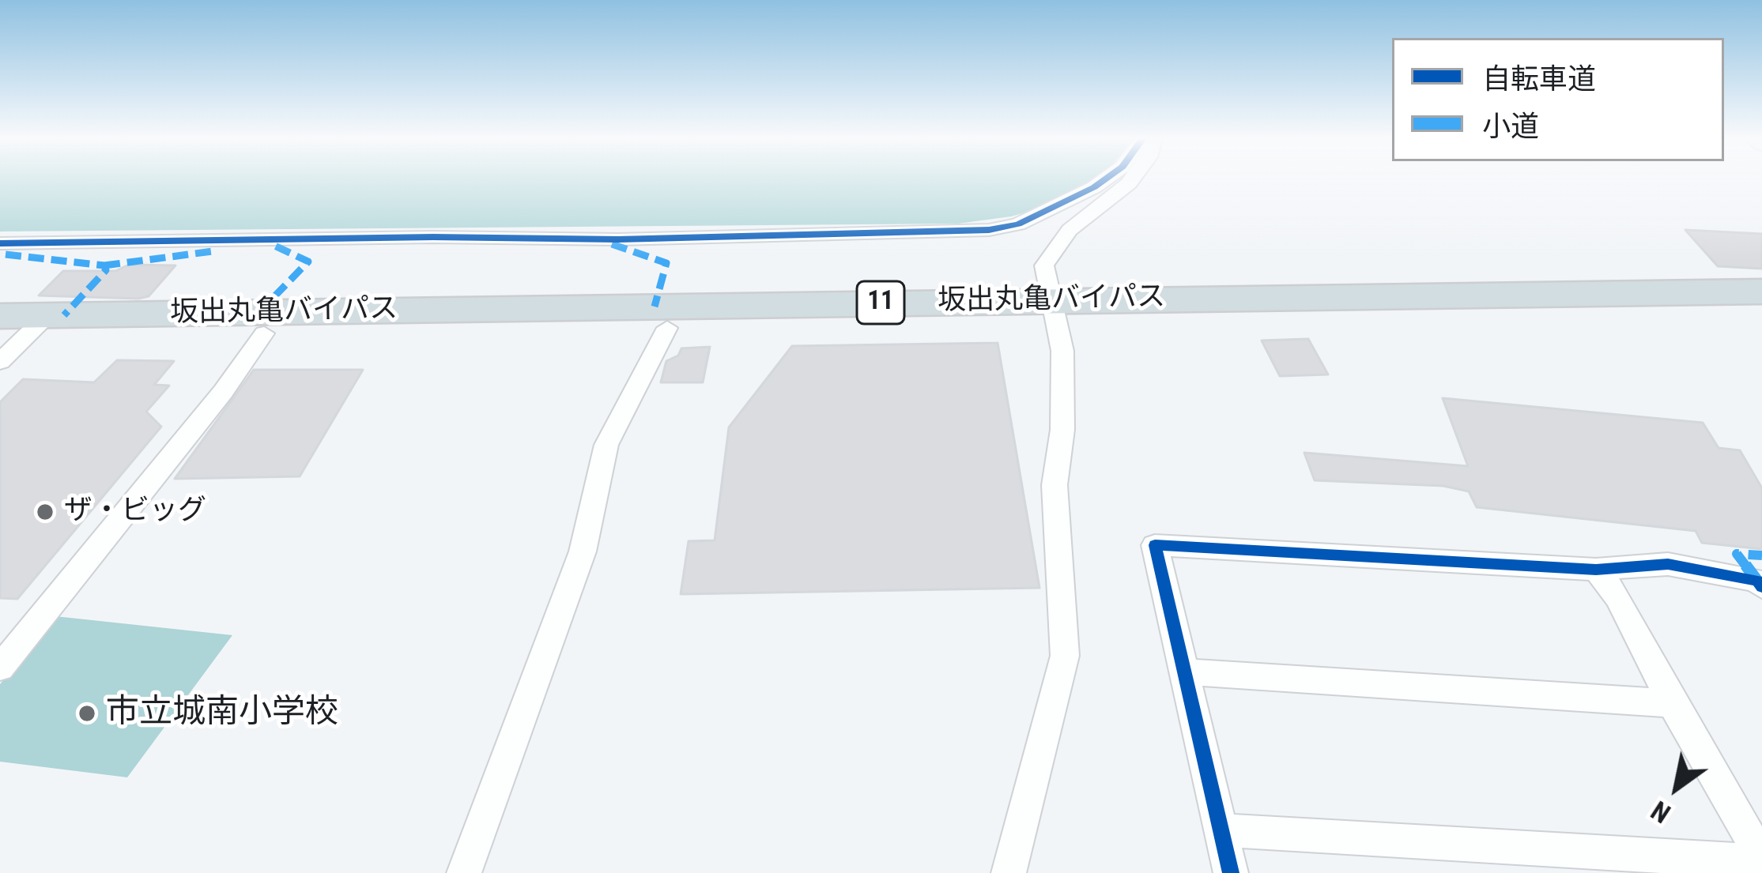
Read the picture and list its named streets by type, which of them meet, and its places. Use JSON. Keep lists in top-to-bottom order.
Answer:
{
  "streets": {
    "highway": ["坂出丸亀バイパス", "11"]
  },
  "places": ["ザ・ビッグ", "市立城南小学校"],
  "legend": ["自転車道", "小道"],
  "north": "bottom left"
}
